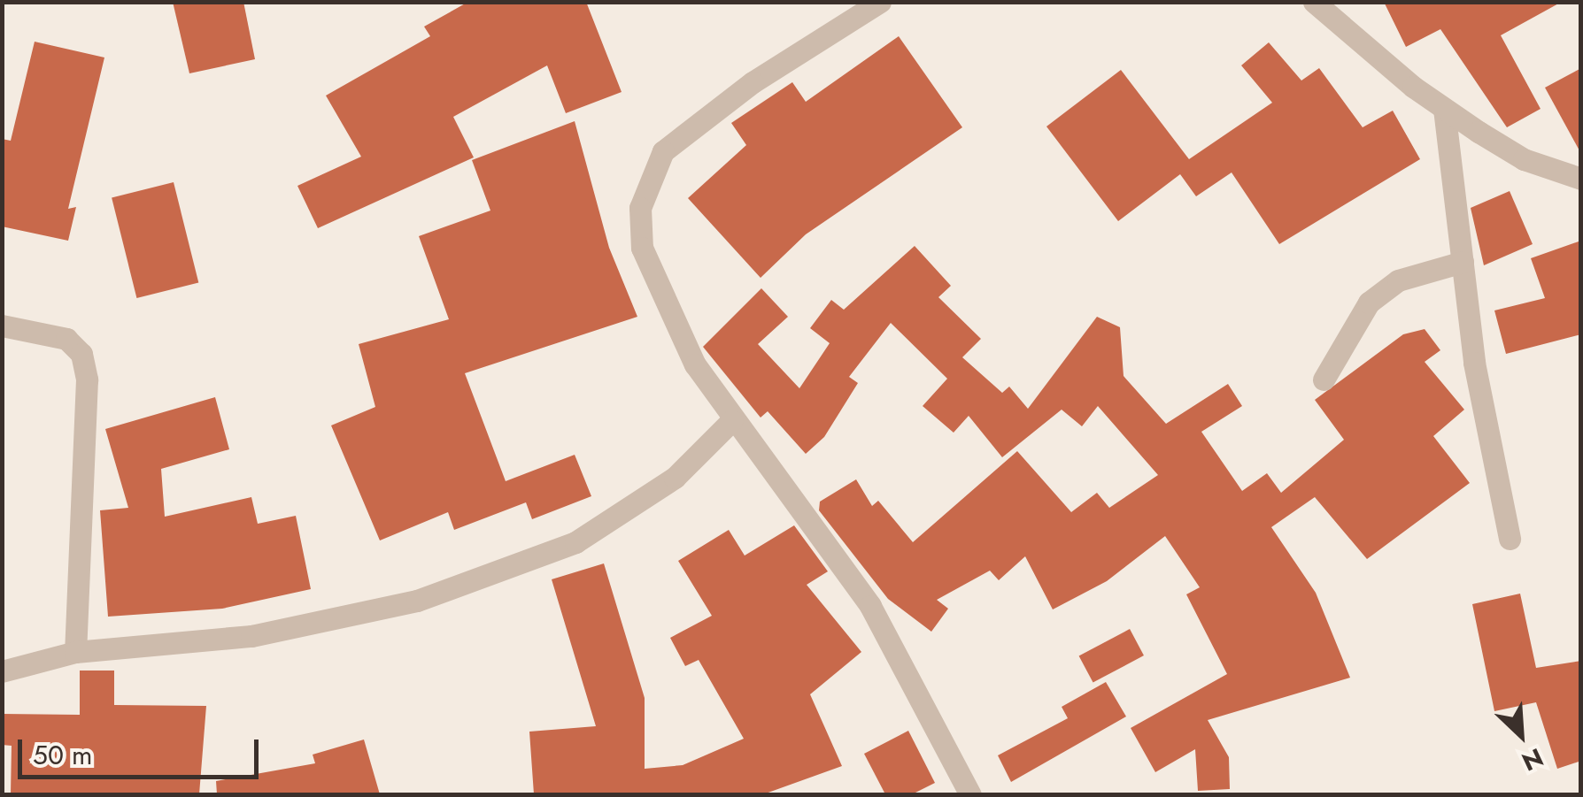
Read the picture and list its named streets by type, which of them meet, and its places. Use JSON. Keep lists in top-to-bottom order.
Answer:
{
  "scale_bar": "50 m",
  "north": "bottom right"
}
